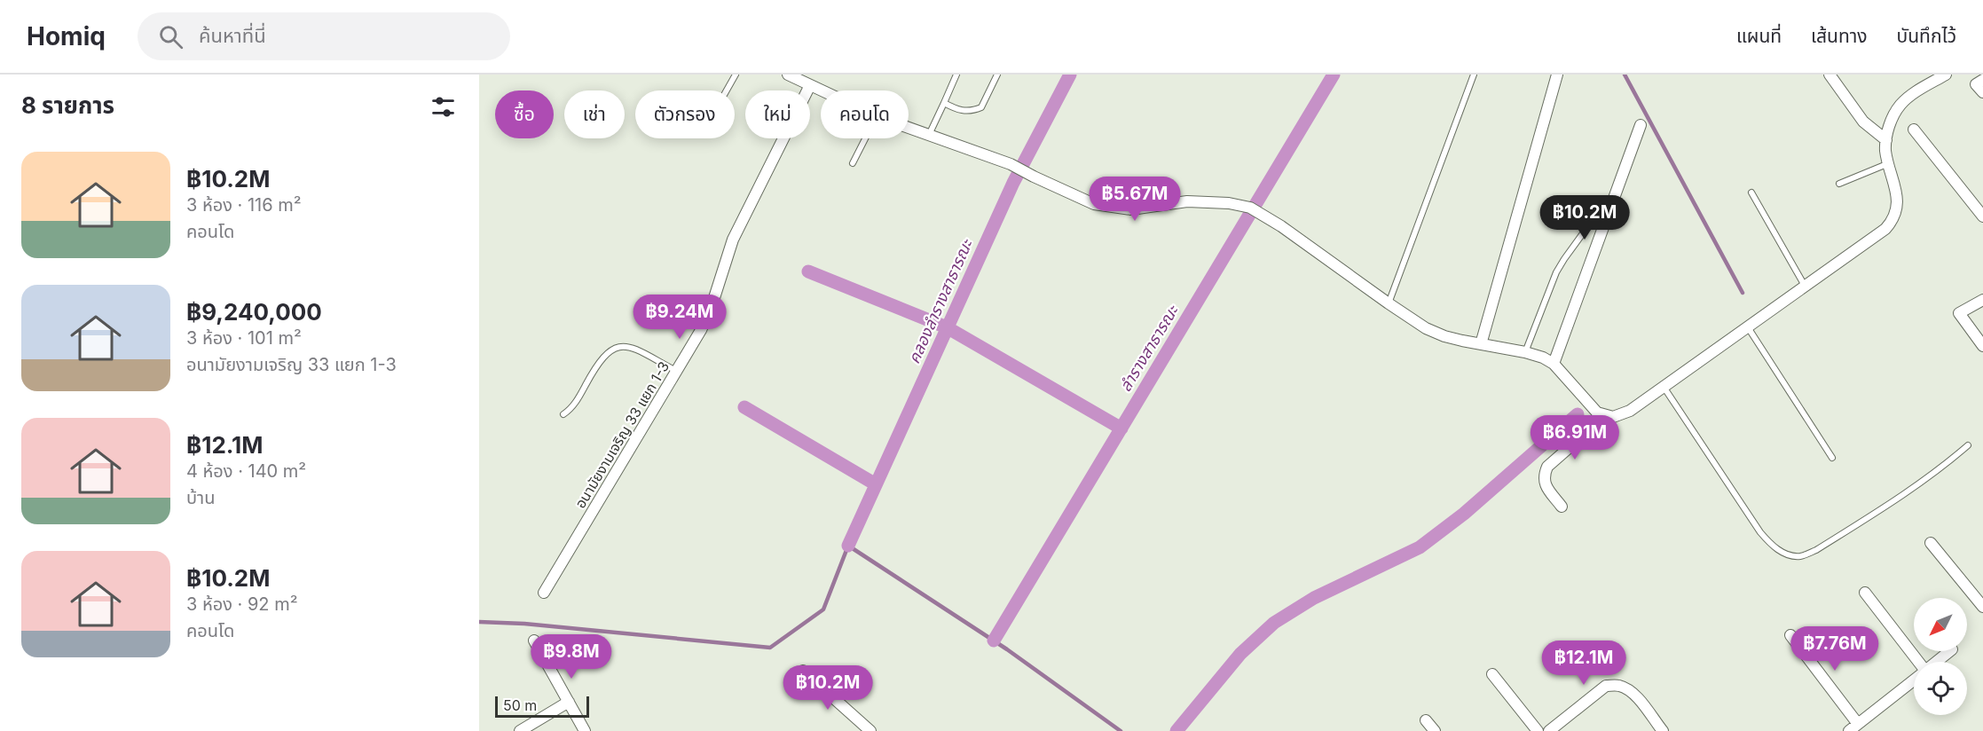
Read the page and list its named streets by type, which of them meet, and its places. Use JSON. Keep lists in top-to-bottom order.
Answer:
{
  "streets": {
    "street": ["อนามัยงามเจริญ 33 แยก 1-3"]
  },
  "water": ["คลองลำรางสาธารณะ", "ลำรางสาธารณะ"],
  "scale_bar": "50 m",
  "north": "bottom left",
  "page": {
    "header": "Homiq",
    "search": "ค้นหาที่นี่",
    "nav": ["แผนที่", "เส้นทาง", "บันทึกไว้"],
    "heading": "8 รายการ",
    "chip": [
      "ซื้อ",
      "เช่า",
      "ตัวกรอง",
      "ใหม่",
      "คอนโด"
    ],
    "list": [
      {
        "name": "฿10.2M",
        "note": "3 ห้อง · 116 m² · คอนโด"
      },
      {
        "name": "฿9,240,000",
        "note": "3 ห้อง · 101 m² · อนามัยงามเจริญ 33 แยก 1-3"
      },
      {
        "name": "฿12.1M",
        "note": "4 ห้อง · 140 m² · บ้าน"
      },
      {
        "name": "฿10.2M",
        "note": "3 ห้อง · 92 m² · คอนโด"
      }
    ],
    "price": [
      "฿5.67M",
      "฿10.2M",
      "฿9.24M",
      "฿6.91M",
      "฿7.76M",
      "฿9.8M",
      "฿12.1M",
      "฿10.2M"
    ],
    "scale": "50 m"
  }
}
